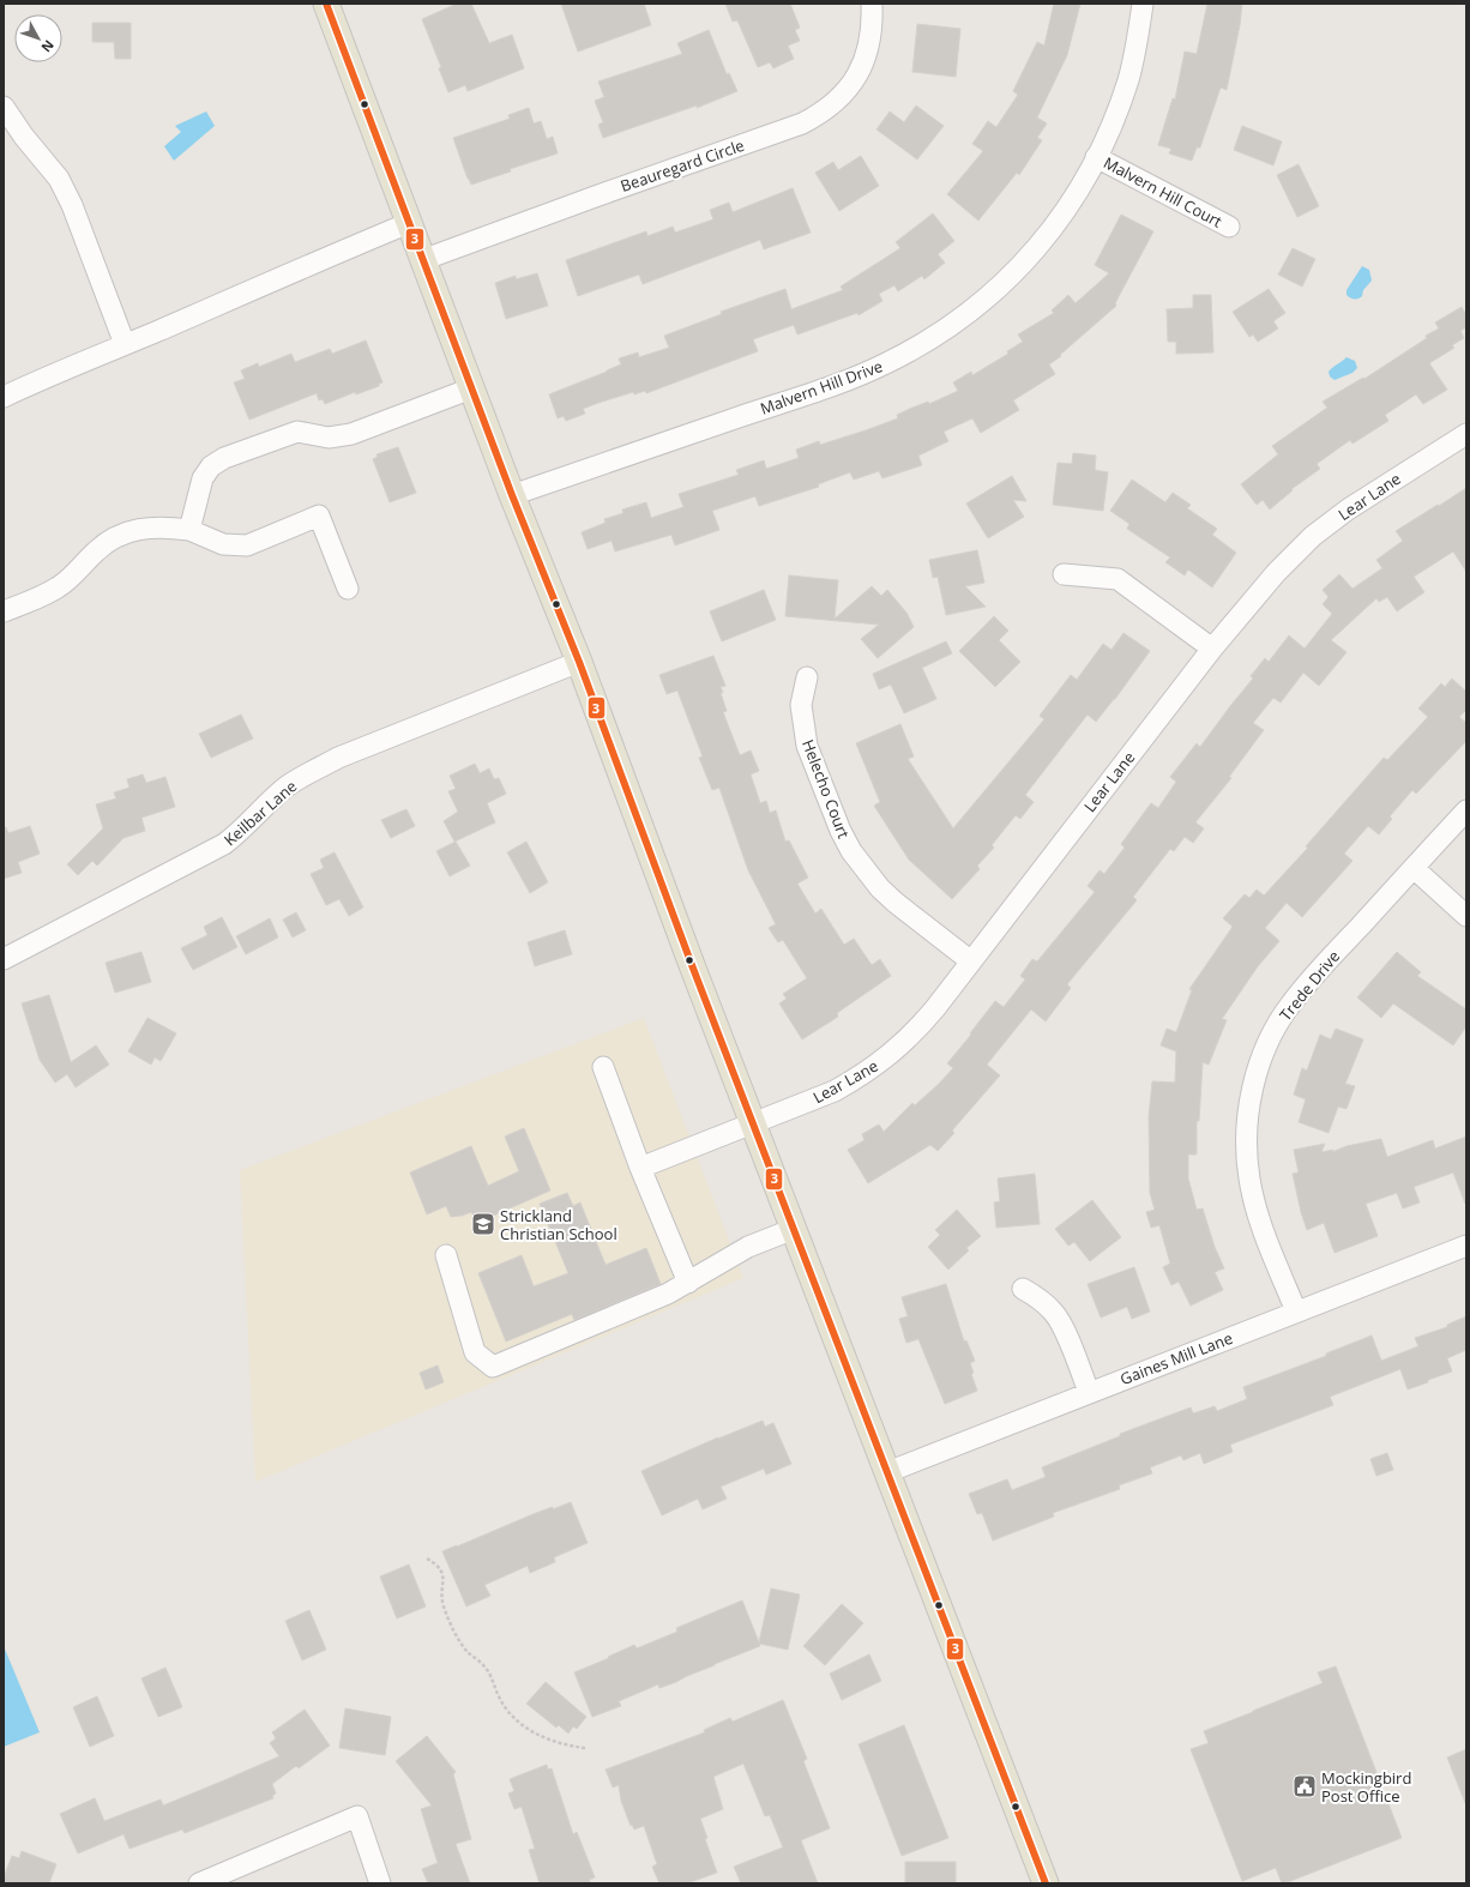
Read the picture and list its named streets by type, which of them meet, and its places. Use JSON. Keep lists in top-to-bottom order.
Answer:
{
  "streets": {
    "street": [
      "Beauregard Circle",
      "Malvern Hill Court",
      "Malvern Hill Drive",
      "Lear Lane",
      "Helecho Court",
      "Keilbar Lane",
      "Trede Drive",
      "Gaines Mill Lane"
    ]
  },
  "crossings": [
    ["Malvern Hill Court", "Malvern Hill Drive"],
    ["Lear Lane", "Helecho Court"],
    ["Trede Drive", "Gaines Mill Lane"]
  ],
  "places": {
    "school or university": ["Strickland Christian School"],
    "public building": ["Mockingbird Post Office"]
  },
  "lines": ["transit line 3"],
  "north": "bottom right"
}
